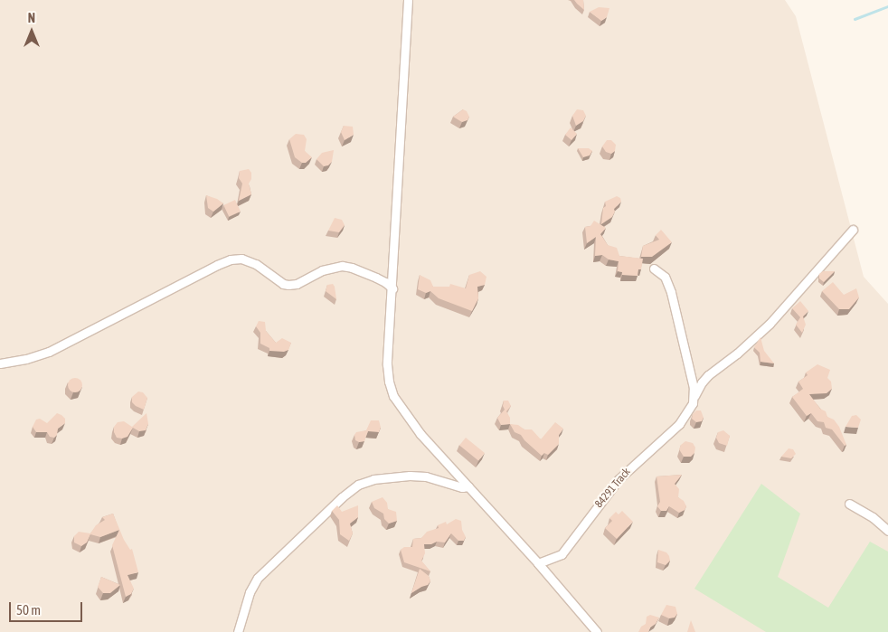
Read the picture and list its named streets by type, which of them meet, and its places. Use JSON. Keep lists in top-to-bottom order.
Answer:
{
  "streets": {
    "street": ["84291 Track"]
  },
  "scale_bar": "50 m",
  "north": "top"
}
